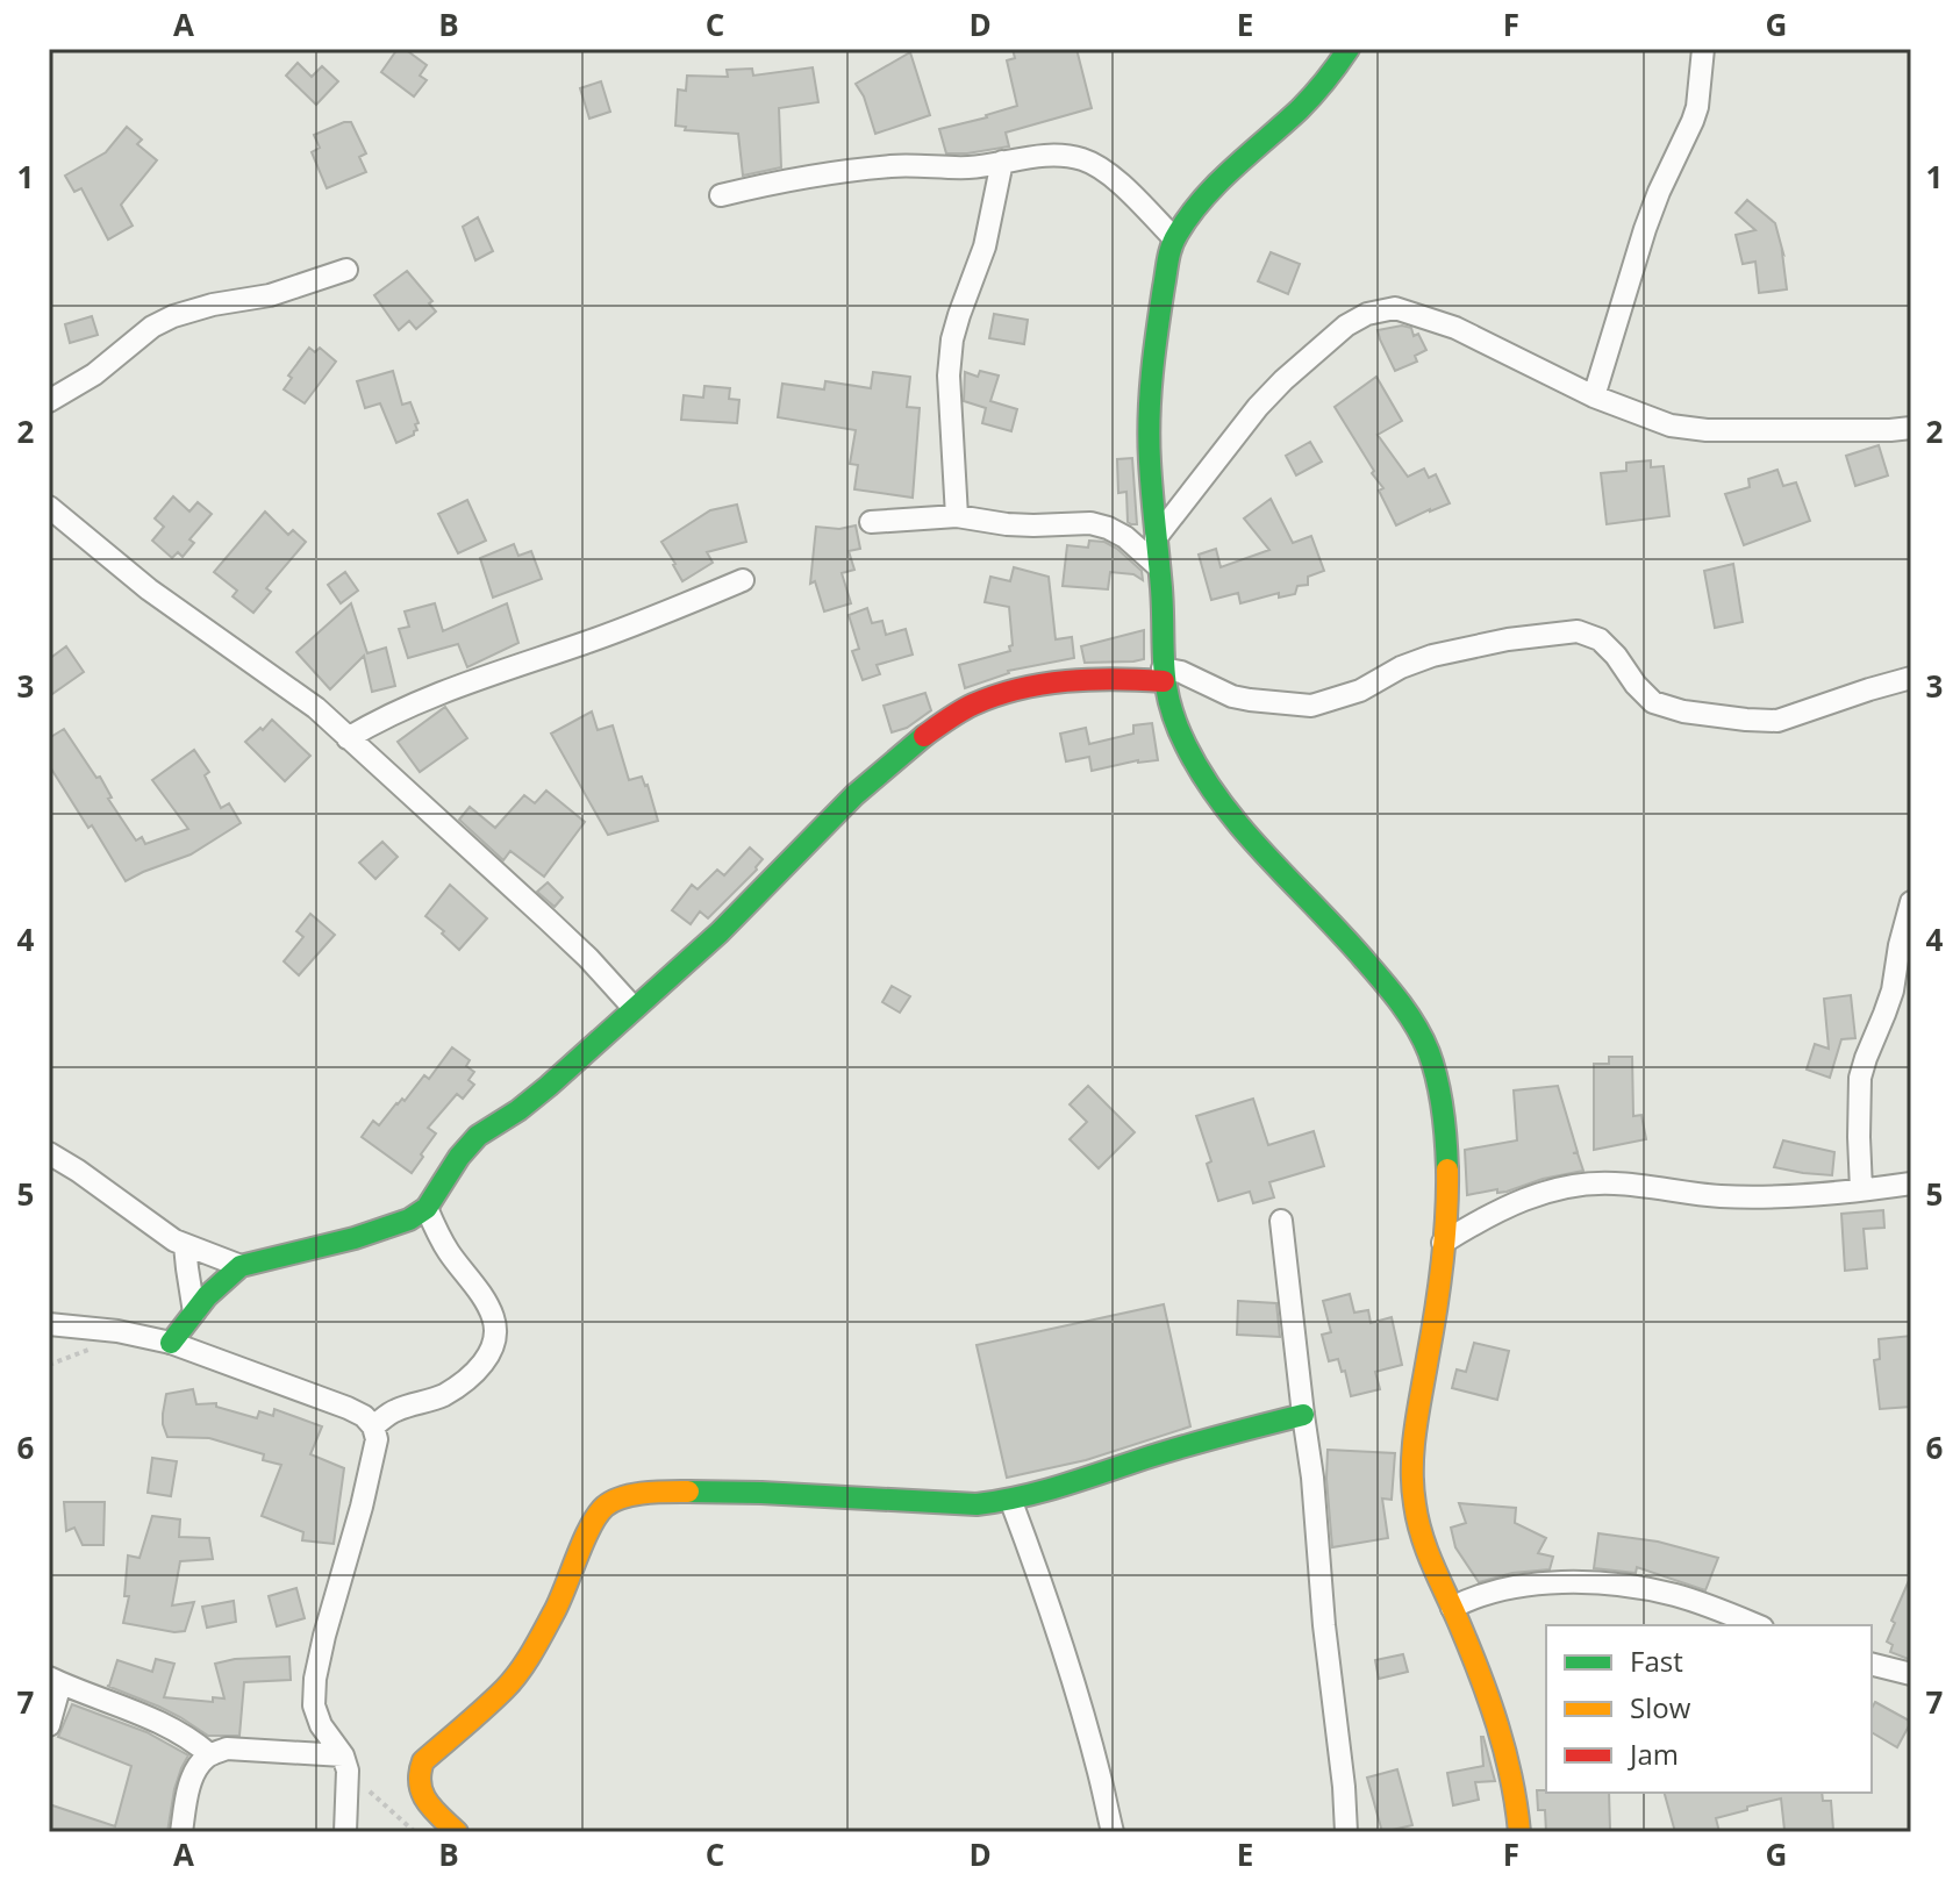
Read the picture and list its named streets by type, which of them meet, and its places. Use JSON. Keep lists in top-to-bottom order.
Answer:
{
  "legend": ["Fast", "Slow", "Jam"],
  "grid": {
    "columns": [
      "A",
      "B",
      "C",
      "D",
      "E",
      "F",
      "G"
    ],
    "rows": [
      "1",
      "2",
      "3",
      "4",
      "5",
      "6",
      "7"
    ]
  }
}
